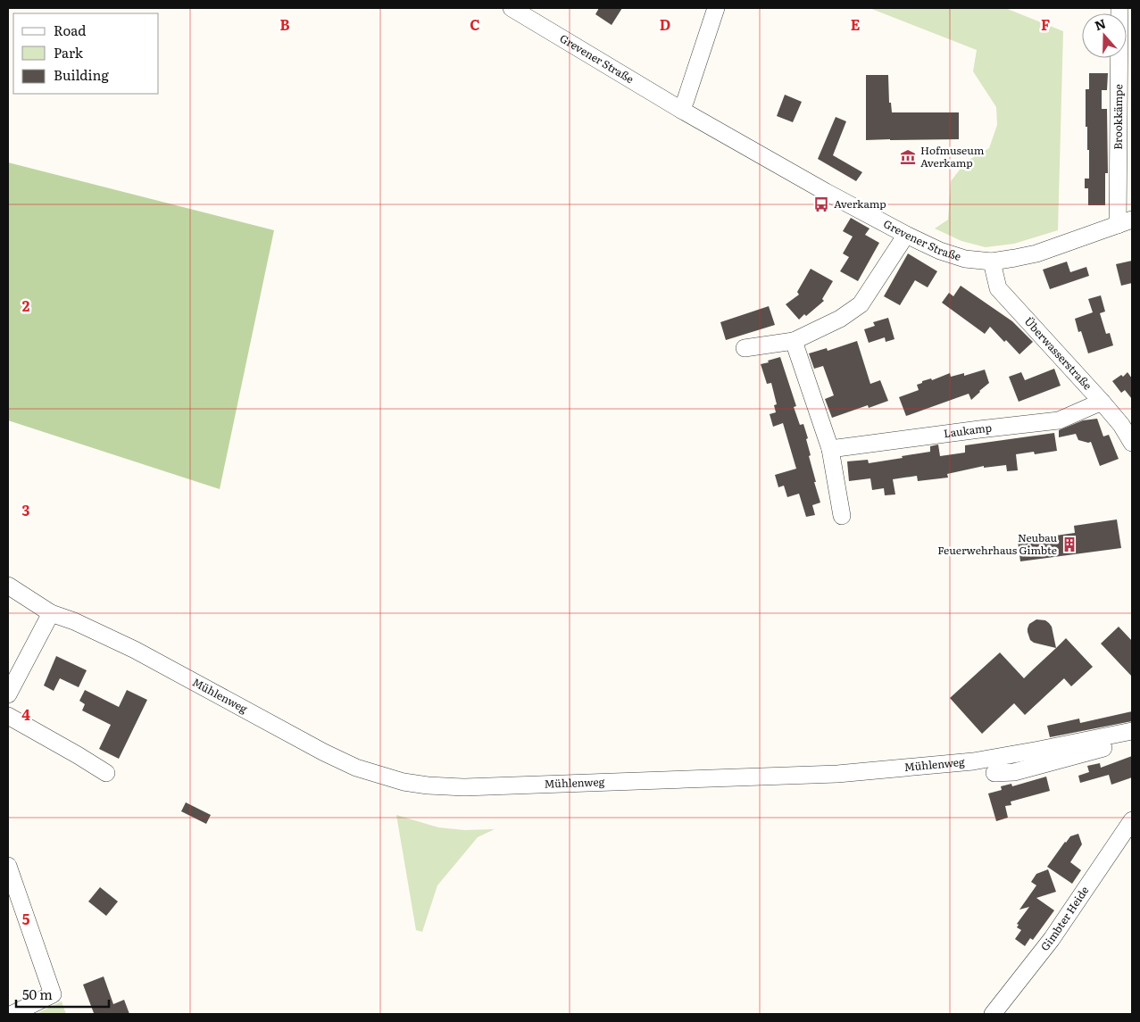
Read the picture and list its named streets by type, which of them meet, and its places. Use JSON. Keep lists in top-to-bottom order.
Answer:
{
  "streets": {
    "street": [
      "Grevener Straße",
      "Brookkämpe",
      "Überwasserstraße",
      "Laukamp",
      "Mühlenweg",
      "Gimbter Heide"
    ]
  },
  "crossings": [
    ["Grevener Straße", "Brookkämpe"],
    ["Grevener Straße", "Überwasserstraße"],
    ["Überwasserstraße", "Laukamp"]
  ],
  "places": {
    "museum": ["Hofmuseum Averkamp"],
    "bus stop": ["Averkamp"],
    "building": ["Neubau Feuerwehrhaus Gimbte"]
  },
  "legend": ["Road", "Park", "Building"],
  "scale_bar": "50 m",
  "north": "top",
  "grid": {
    "columns": [
      "B",
      "C",
      "D",
      "E",
      "F"
    ],
    "rows": [
      "2",
      "3",
      "4",
      "5"
    ]
  }
}
